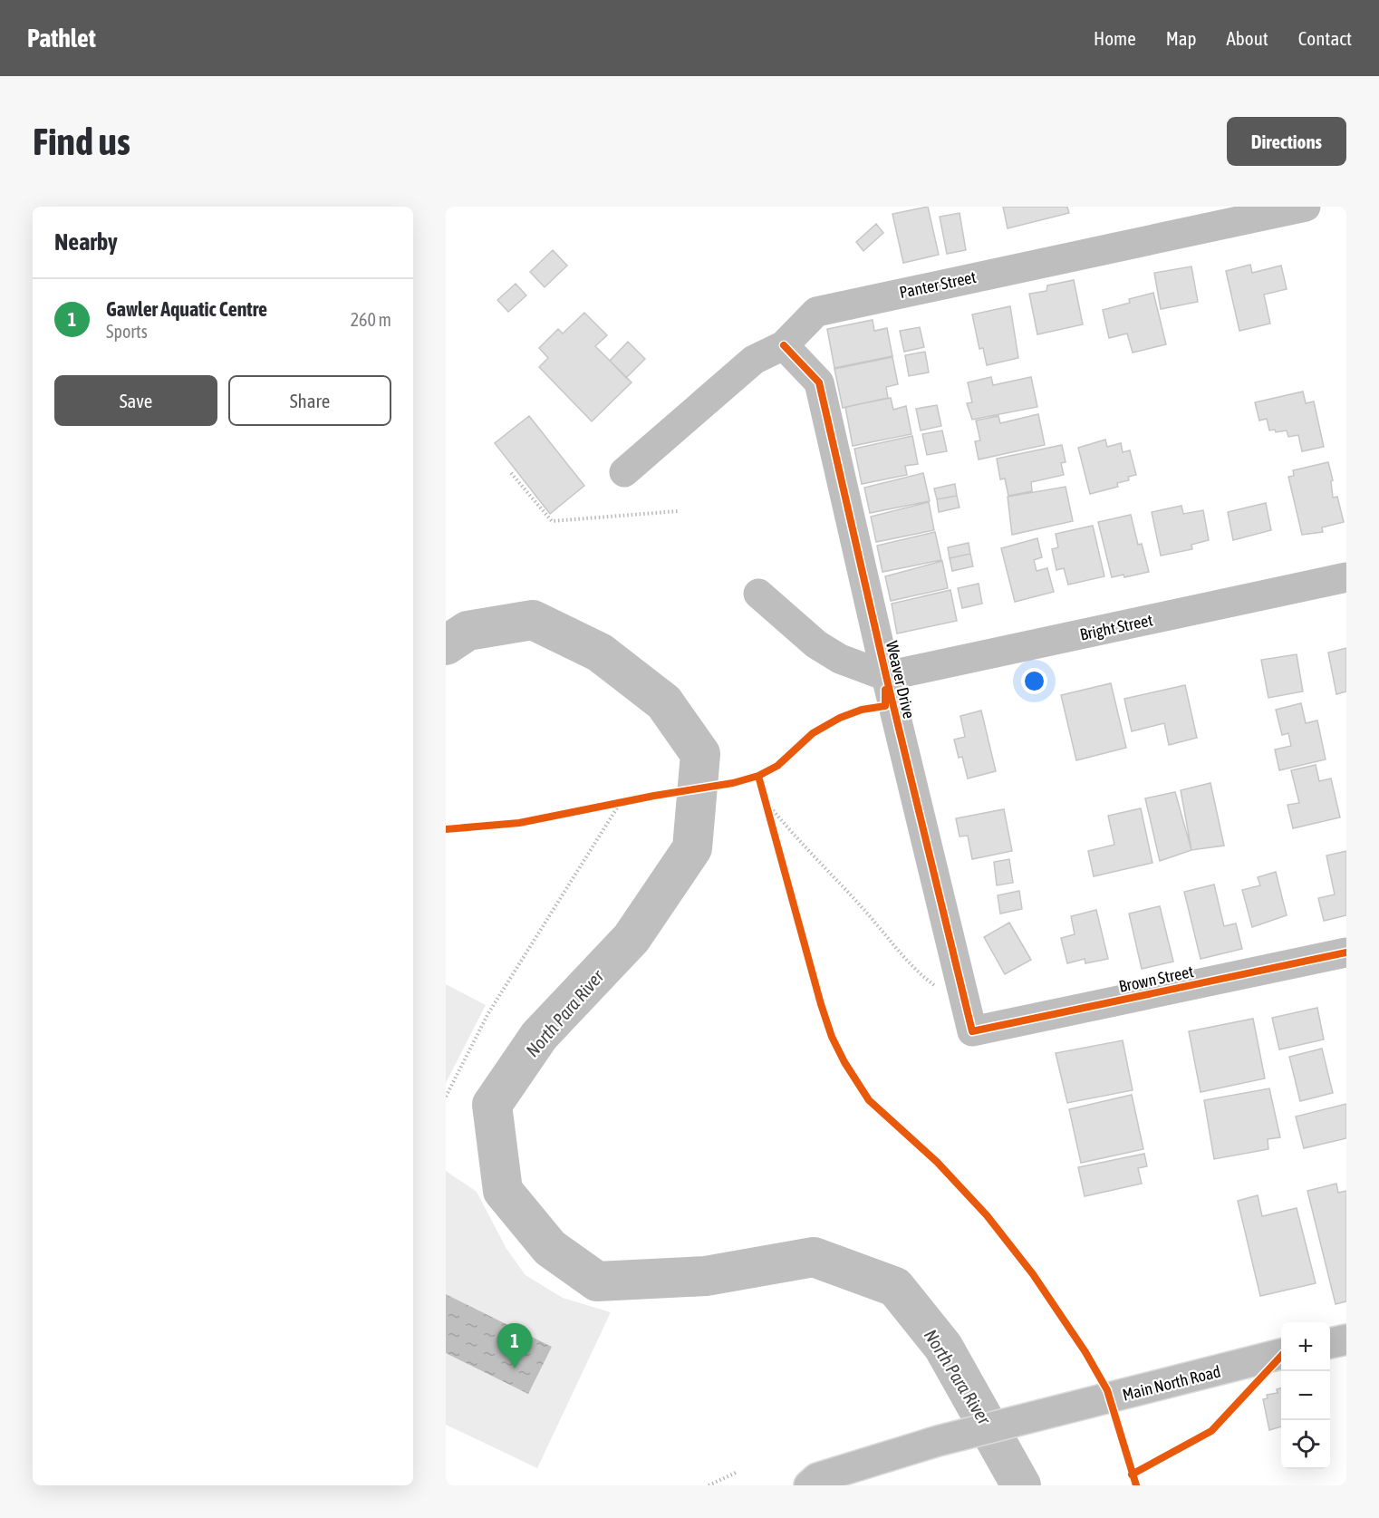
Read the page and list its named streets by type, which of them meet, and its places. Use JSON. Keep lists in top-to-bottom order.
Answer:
{
  "streets": {
    "street": [
      "Panter Street",
      "Bright Street",
      "Weaver Drive",
      "Brown Street",
      "Main North Road"
    ]
  },
  "crossings": [
    ["Panter Street", "Weaver Drive"],
    ["Bright Street", "Weaver Drive"],
    ["Weaver Drive", "Brown Street"]
  ],
  "water": ["North Para River"],
  "page": {
    "header": "Pathlet",
    "nav": [
      "Home",
      "Map",
      "About",
      "Contact"
    ],
    "buttons": [
      "Directions",
      ["Save", "Share"]
    ],
    "title": "Find us",
    "heading": "Nearby",
    "list": [
      {
        "mark": "1",
        "name": "Gawler Aquatic Centre",
        "note": "Sports",
        "value": "260 m"
      }
    ],
    "map_buttons": ["+", "−"],
    "pins": "1"
  }
}
